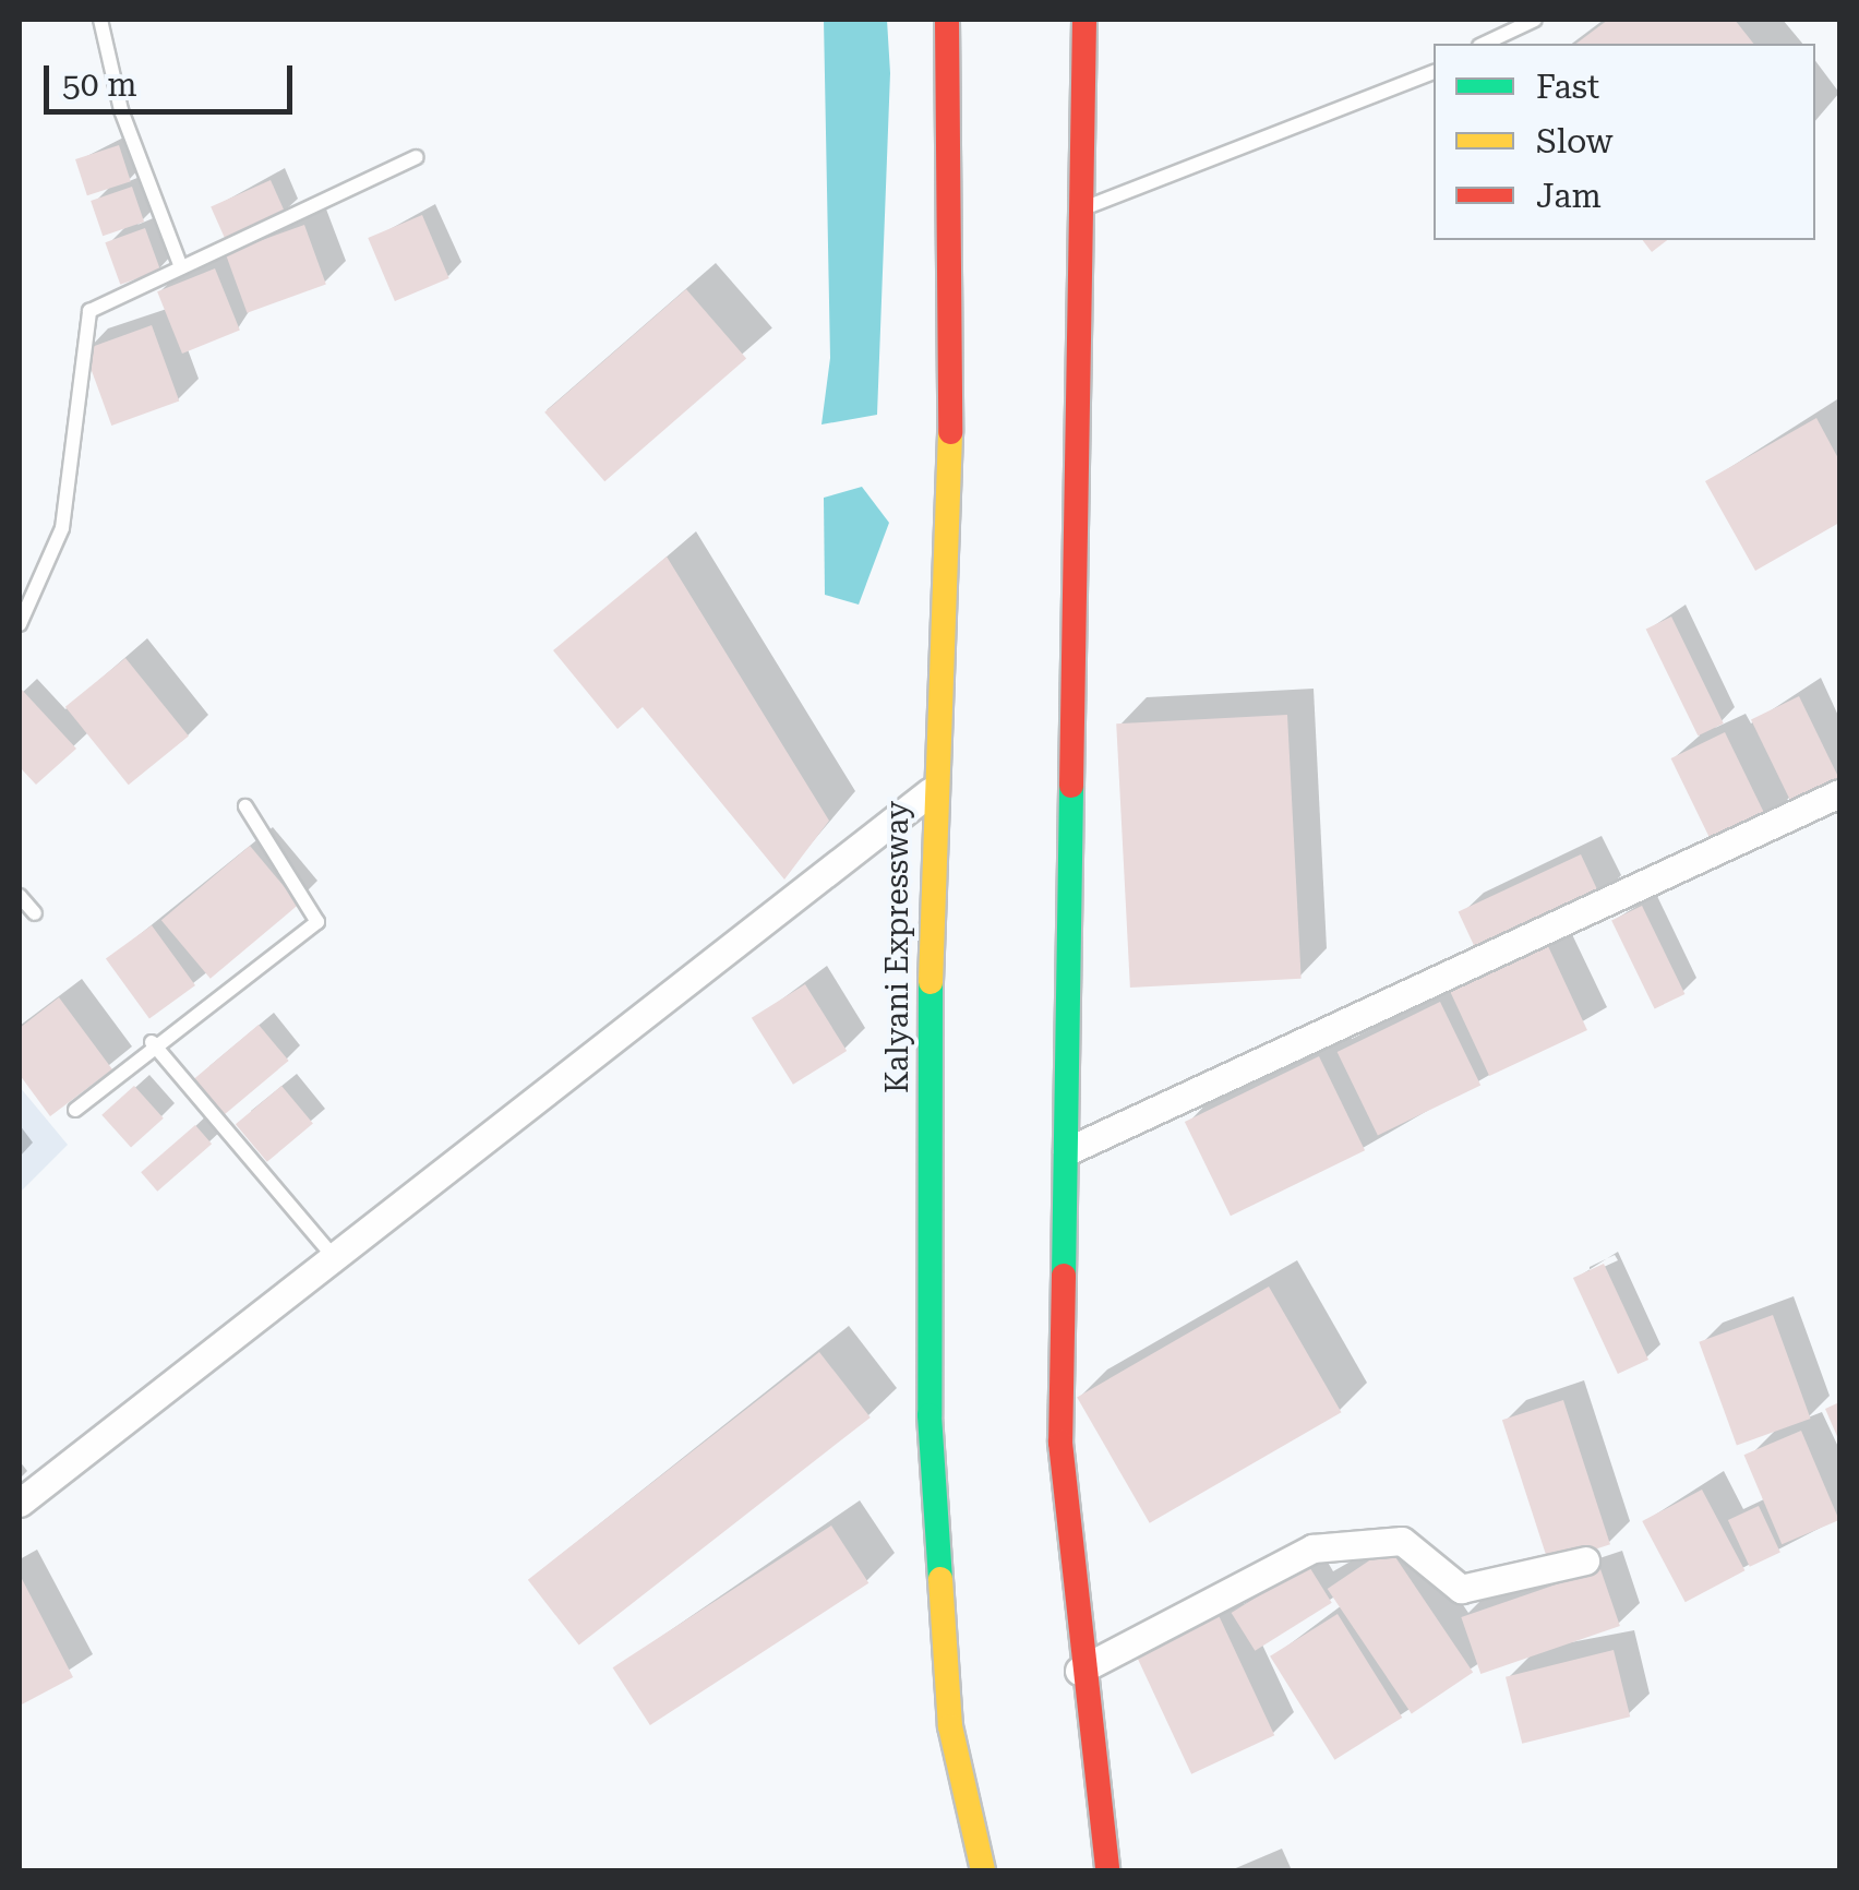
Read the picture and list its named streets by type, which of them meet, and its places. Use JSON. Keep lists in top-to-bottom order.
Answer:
{
  "streets": {
    "highway": ["Kalyani Expressway"]
  },
  "legend": ["Fast", "Slow", "Jam"],
  "scale_bar": "50 m"
}
